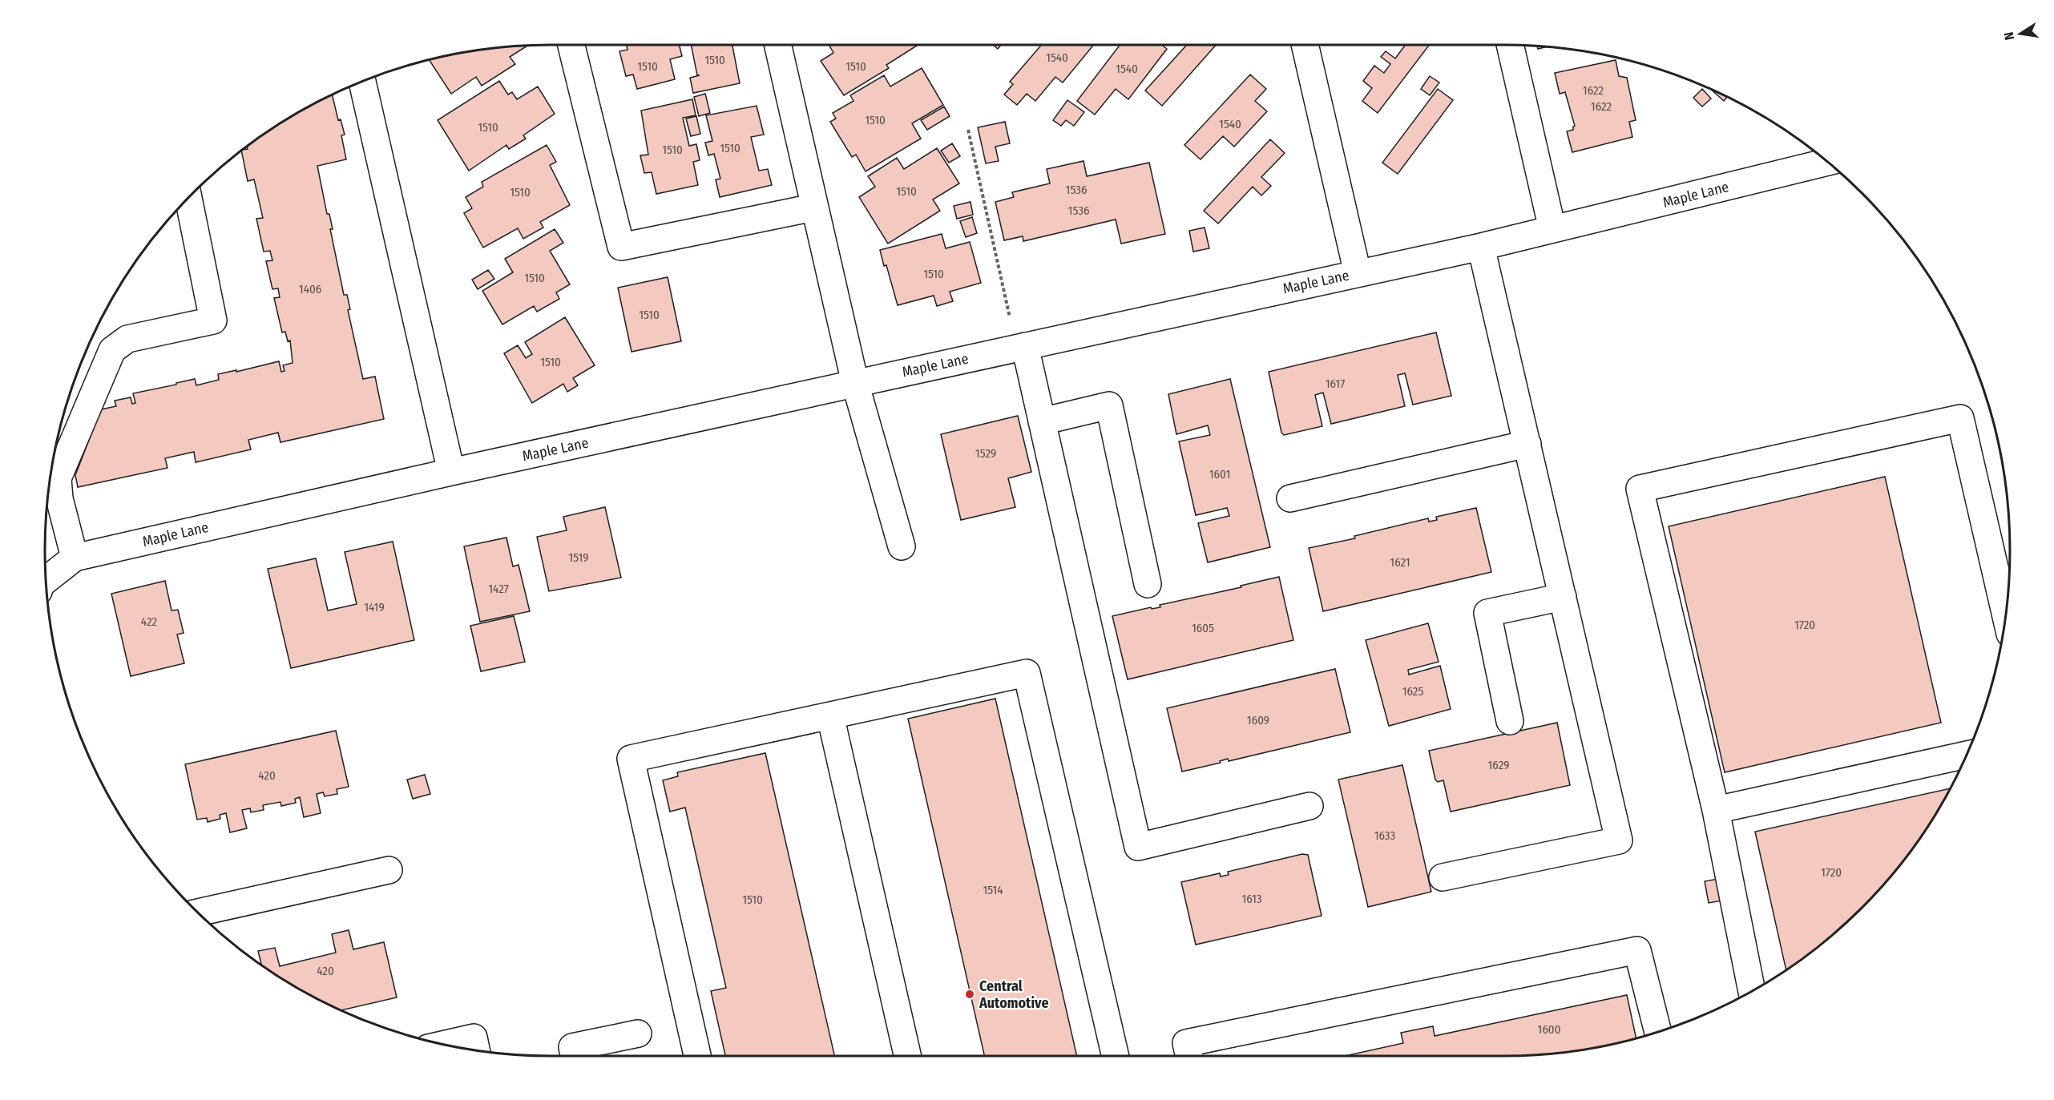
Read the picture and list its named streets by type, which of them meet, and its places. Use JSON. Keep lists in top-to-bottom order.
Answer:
{
  "streets": {
    "street": ["Maple Lane"]
  },
  "places": ["Central Automotive"],
  "house_numbers": [
    "1540",
    "1510",
    "1510",
    "1510",
    "1540",
    "1622",
    "1622",
    "1510",
    "1540",
    "1510",
    "1510",
    "1510",
    "1536",
    "1510",
    "1510",
    "1536",
    "1510",
    "1510",
    "1406",
    "1510",
    "1510",
    "1617",
    "1529",
    "1601",
    "1519",
    "1621",
    "1427",
    "1419",
    "422",
    "1720",
    "1605",
    "1625",
    "1609",
    "1629",
    "420",
    "1633",
    "1720",
    "1514",
    "1613",
    "1510",
    "420",
    "1600"
  ],
  "north": "left"
}
